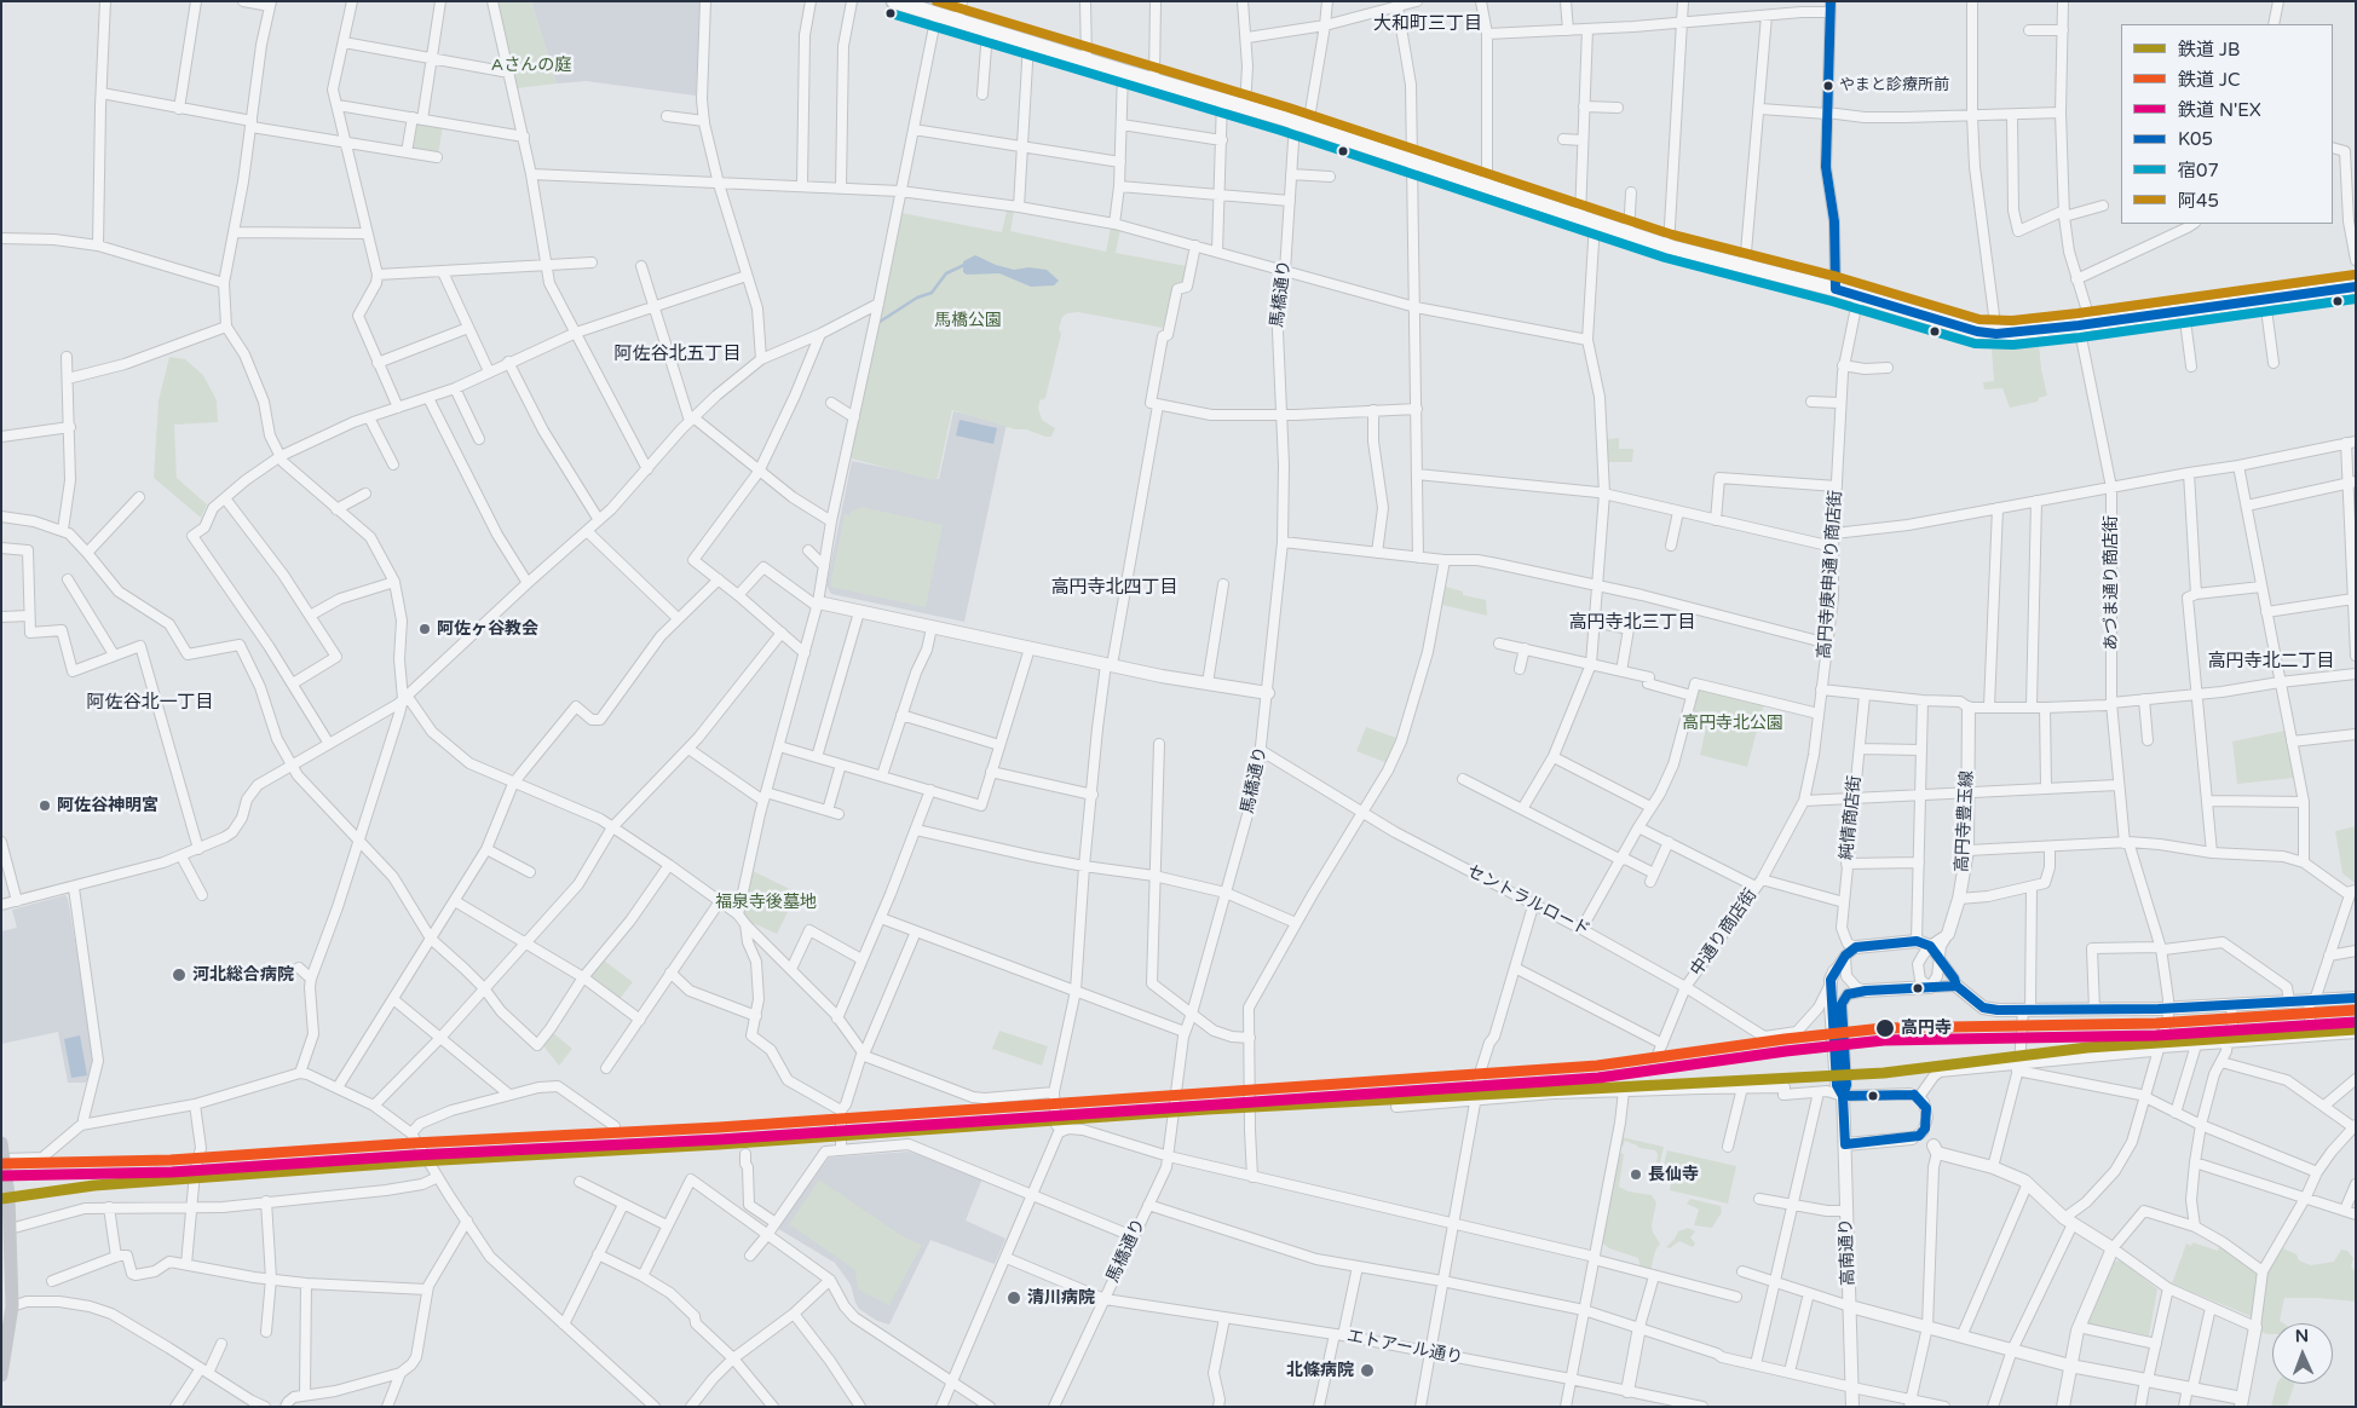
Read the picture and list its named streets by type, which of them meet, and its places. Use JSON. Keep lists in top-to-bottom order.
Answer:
{
  "streets": {
    "street": [
      "馬橋通り",
      "高円寺庚申通り商店街",
      "あづま通り商店街",
      "純情商店街",
      "高円寺豊玉線",
      "セントラルロード",
      "中通り商店街",
      "高南通り",
      "エトアール通り"
    ]
  },
  "crossings": [
    ["馬橋通り", "セントラルロード"],
    ["馬橋通り", "エトアール通り"],
    ["高円寺庚申通り商店街", "中通り商店街"],
    ["セントラルロード", "中通り商店街"],
    ["セントラルロード", "高南通り"]
  ],
  "districts": [
    "大和町三丁目",
    "阿佐谷北五丁目",
    "高円寺北四丁目",
    "高円寺北三丁目",
    "高円寺北二丁目",
    "阿佐谷北一丁目"
  ],
  "parks": [
    "Aさんの庭",
    "馬橋公園",
    "高円寺北公園",
    "福泉寺後墓地"
  ],
  "places": [
    "やまと診療所前",
    "阿佐ヶ谷教会",
    "阿佐谷神明宮",
    "河北総合病院",
    "高円寺",
    "長仙寺",
    "清川病院",
    "北條病院"
  ],
  "lines": [
    "transit line K05",
    "transit line 阿45",
    "transit line 宿07",
    "rail line JC",
    "rail line N'EX",
    "rail line JB"
  ],
  "legend": [
    "鉄道 JB",
    "鉄道 JC",
    "鉄道 N'EX",
    "K05",
    "宿07",
    "阿45"
  ],
  "north": "top"
}
